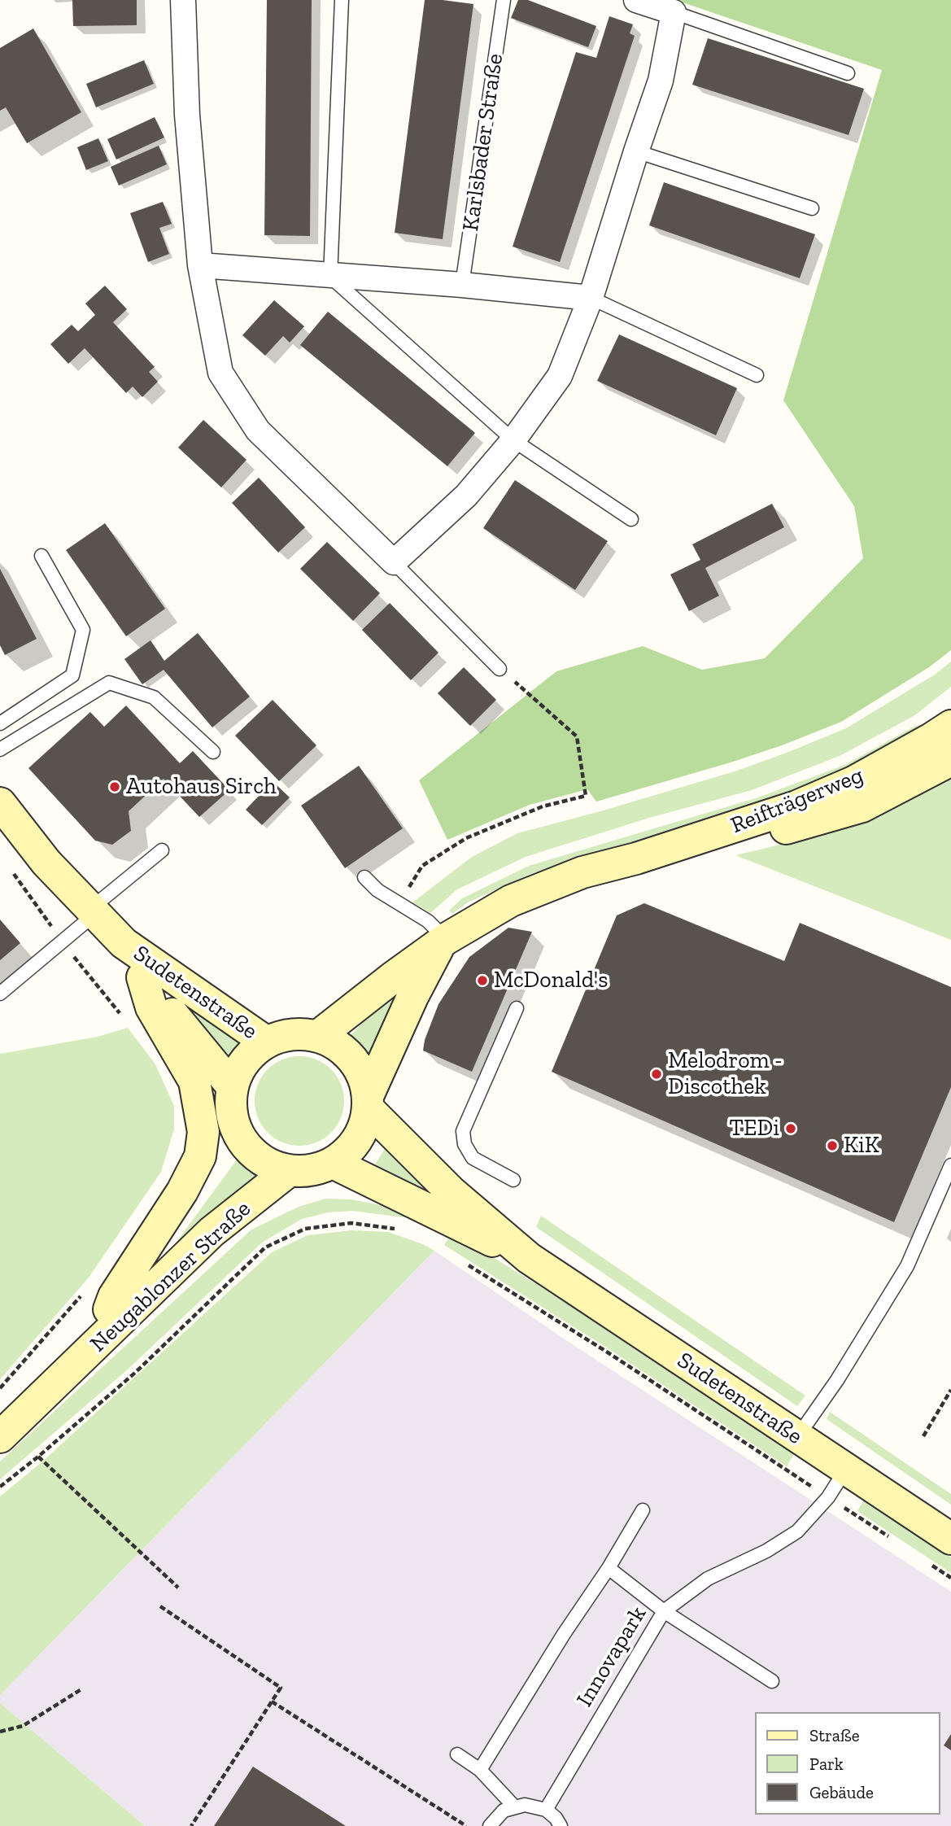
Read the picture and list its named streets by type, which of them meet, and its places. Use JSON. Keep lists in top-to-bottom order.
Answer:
{
  "streets": {
    "street": ["Reifträgerweg", "Sudetenstraße", "Neugablonzer Straße"],
    "lane": ["Karlsbader Straße", "Innovapark"]
  },
  "crossings": [
    ["Reifträgerweg", "Sudetenstraße"],
    ["Reifträgerweg", "Neugablonzer Straße"],
    ["Sudetenstraße", "Neugablonzer Straße"],
    ["Sudetenstraße", "Innovapark"]
  ],
  "places": [
    "Autohaus Sirch",
    "McDonald's",
    "Melodrom - Discothek",
    "TEDi",
    "KiK"
  ],
  "legend": ["Straße", "Park", "Gebäude"]
}
